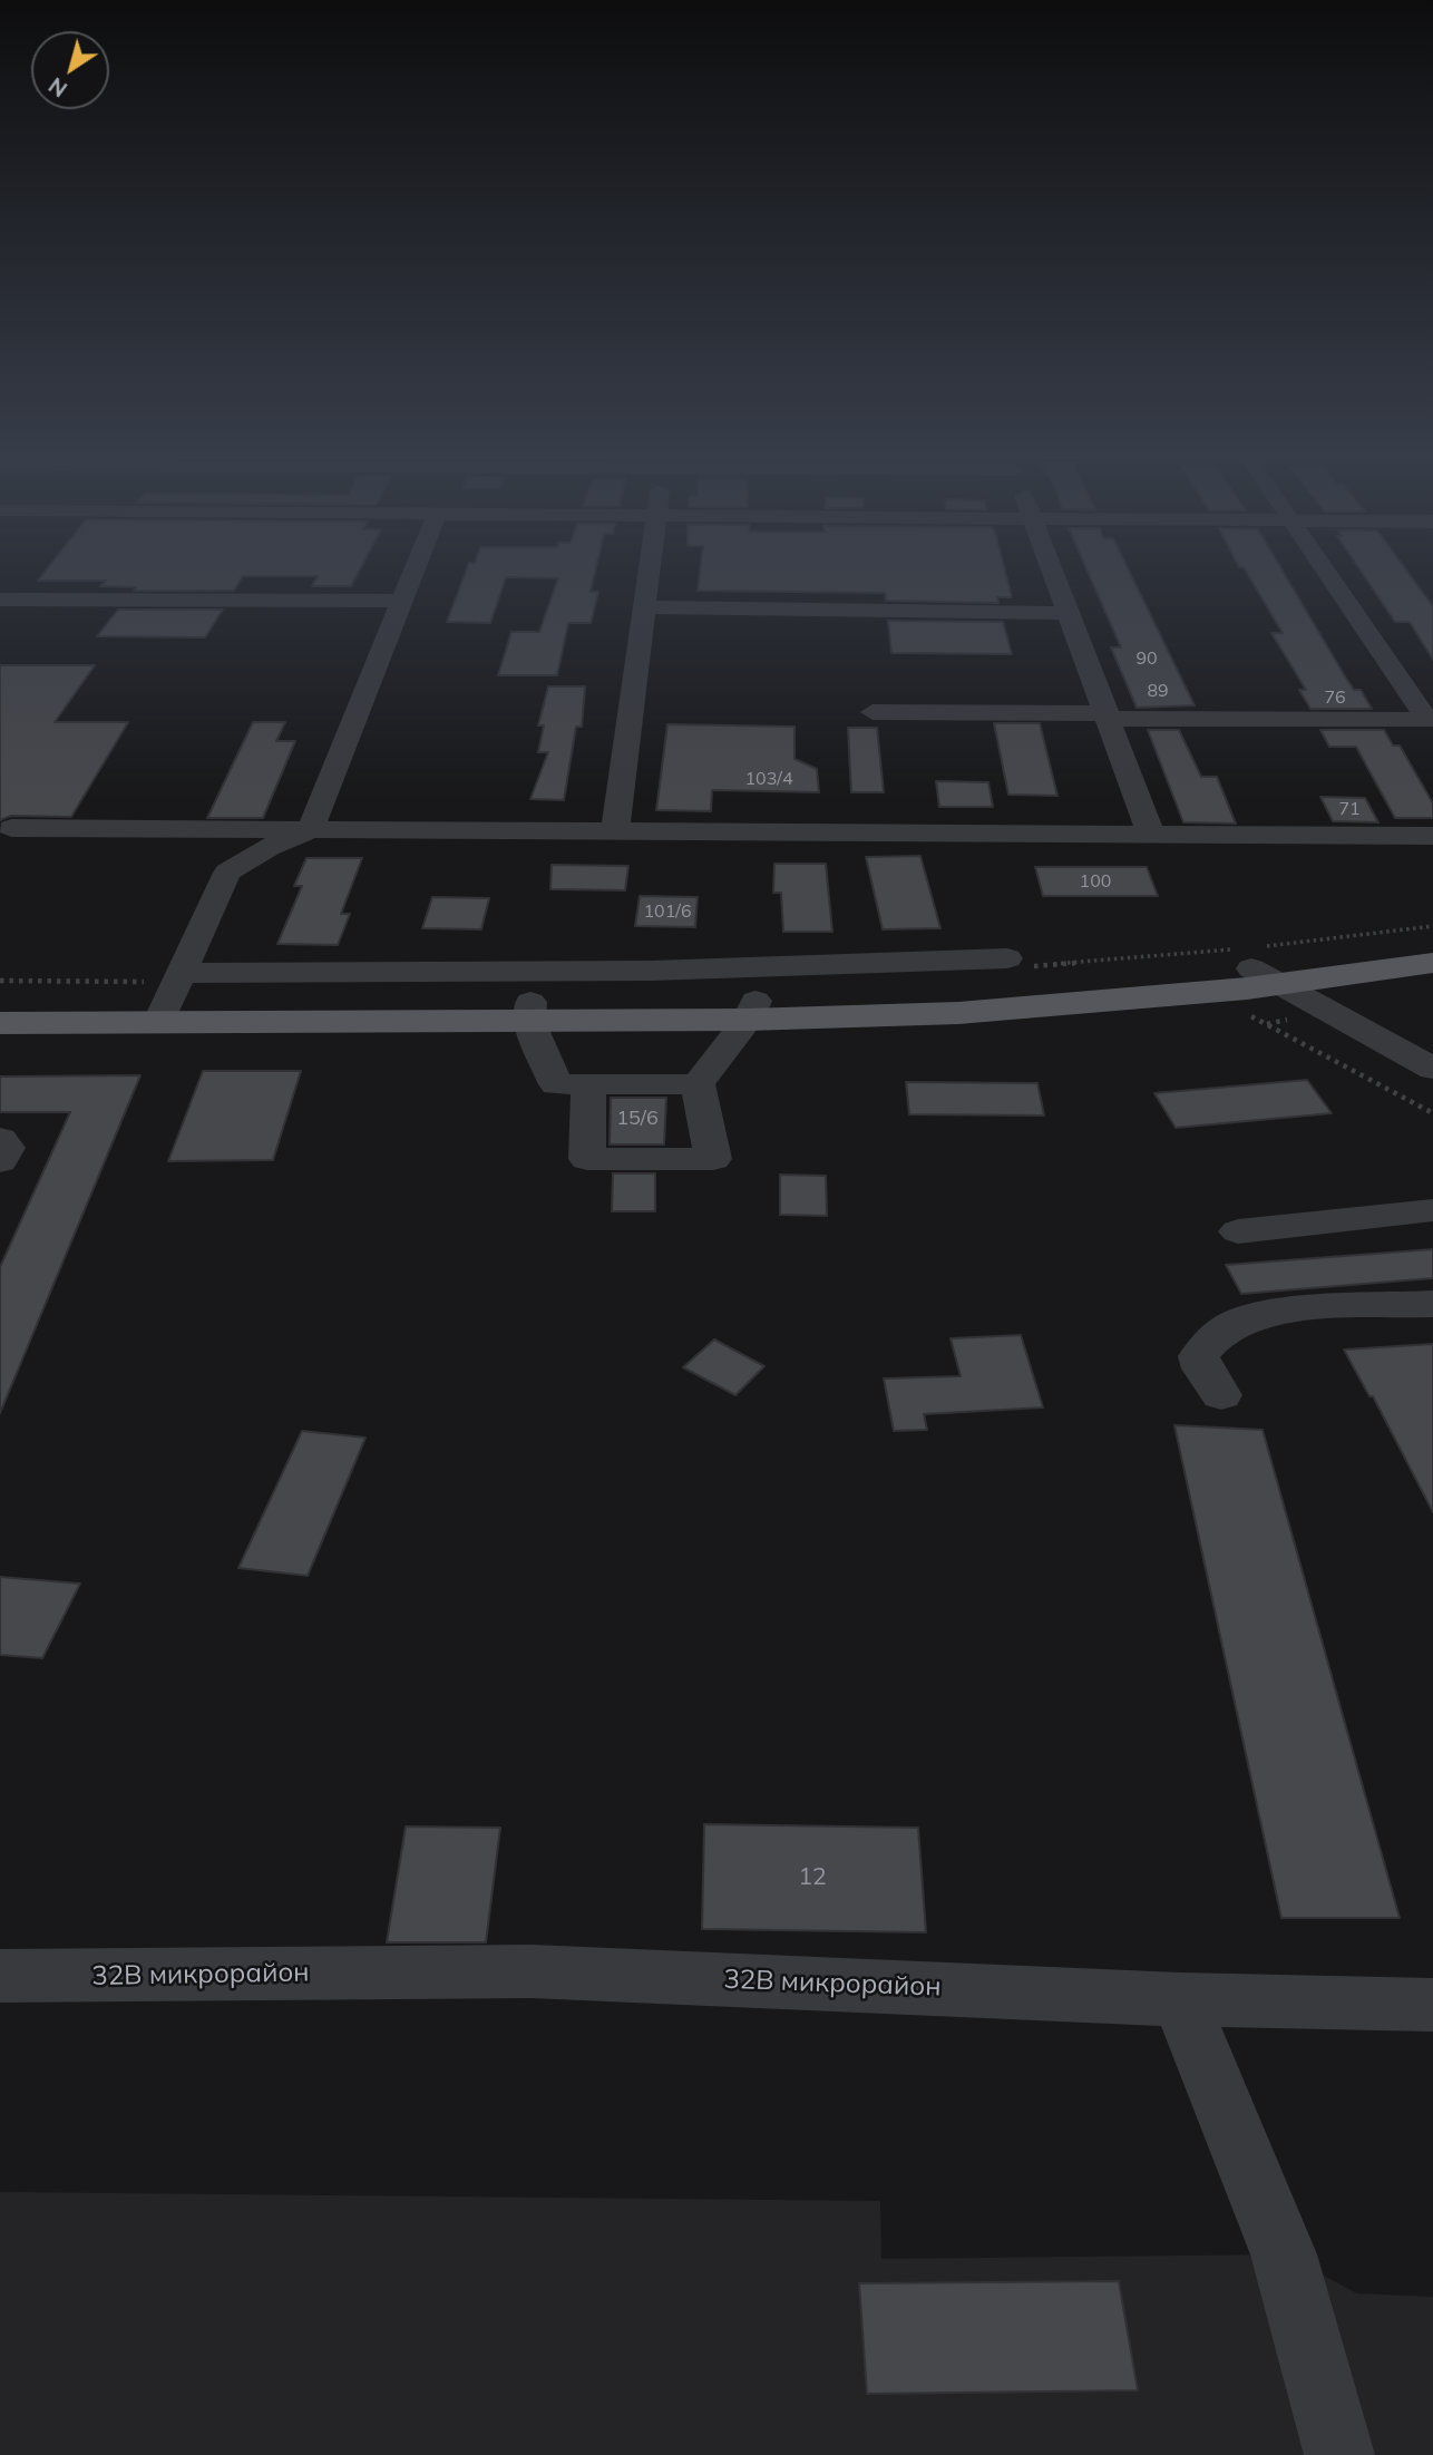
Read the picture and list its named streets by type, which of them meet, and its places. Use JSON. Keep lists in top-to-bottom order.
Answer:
{
  "streets": {
    "street": ["32В микрорайон"]
  },
  "house_numbers": [
    "90",
    "89",
    "76",
    "103/4",
    "71",
    "100",
    "101/6",
    "15/6",
    "12"
  ],
  "north": "bottom left"
}
